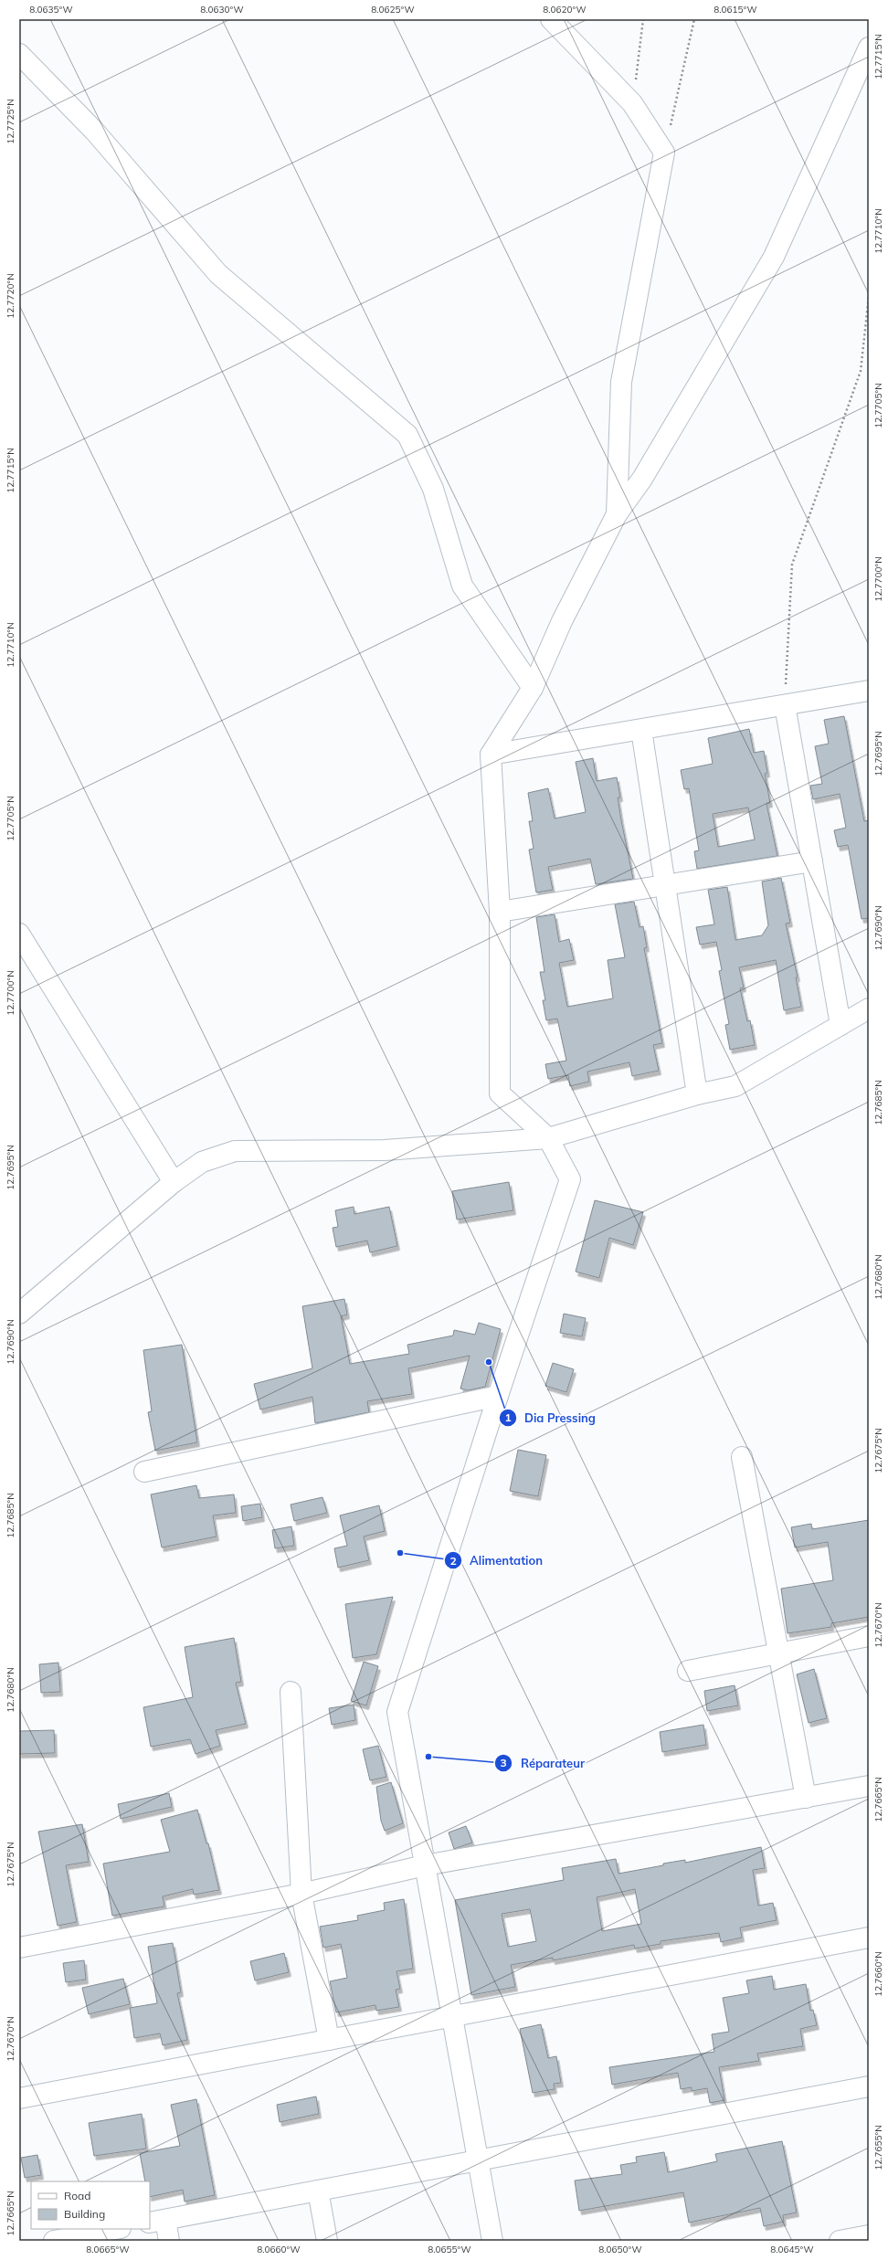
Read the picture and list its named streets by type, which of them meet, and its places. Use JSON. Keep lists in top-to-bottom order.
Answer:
{
  "places": ["Dia Pressing", "Alimentation", "Réparateur"],
  "legend": ["Road", "Building"],
  "coordinates": [
    "8.0635°W",
    "8.0630°W",
    "8.0625°W",
    "8.0620°W",
    "8.0615°W",
    "12.7715°N",
    "12.7725°N",
    "12.7710°N",
    "12.7720°N",
    "12.7705°N",
    "12.7700°N",
    "12.7695°N",
    "12.7690°N",
    "12.7685°N",
    "12.7680°N",
    "12.7675°N",
    "12.7670°N",
    "12.7665°N",
    "12.7660°N",
    "12.7655°N",
    "8.0665°W",
    "8.0660°W",
    "8.0655°W",
    "8.0650°W",
    "8.0645°W"
  ]
}
